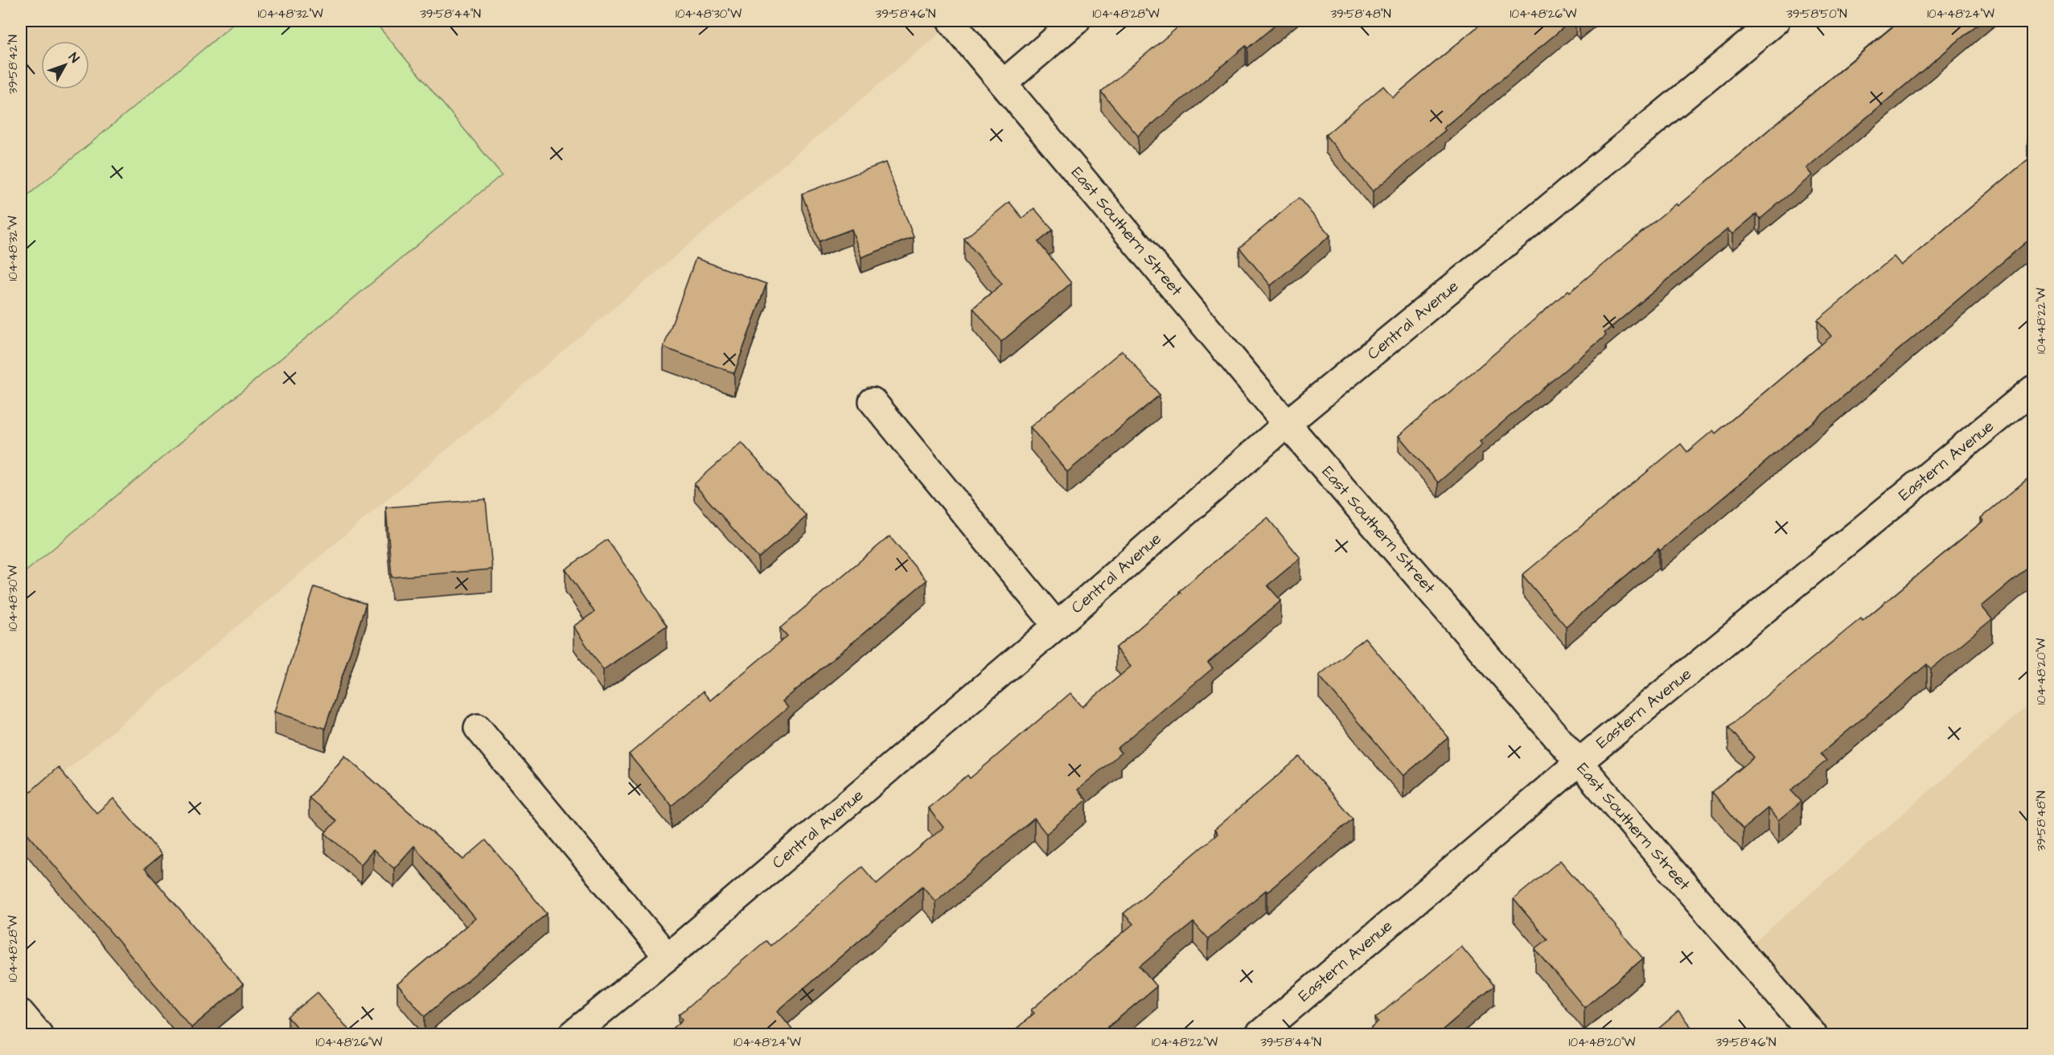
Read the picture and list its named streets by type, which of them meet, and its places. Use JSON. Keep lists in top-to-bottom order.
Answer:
{
  "streets": {
    "street": ["East Southern Street", "Central Avenue", "Eastern Avenue"]
  },
  "crossings": [
    ["East Southern Street", "Central Avenue"],
    ["East Southern Street", "Eastern Avenue"]
  ],
  "north": "top right",
  "coordinates": [
    "104°48'32\"W",
    "39°58'44\"N",
    "104°48'30\"W",
    "39°58'46\"N",
    "104°48'28\"W",
    "39°58'48\"N",
    "104°48'26\"W",
    "39°58'50\"N",
    "104°48'24\"W",
    "39°58'42\"N",
    "104°48'22\"W",
    "104°48'20\"W"
  ]
}
